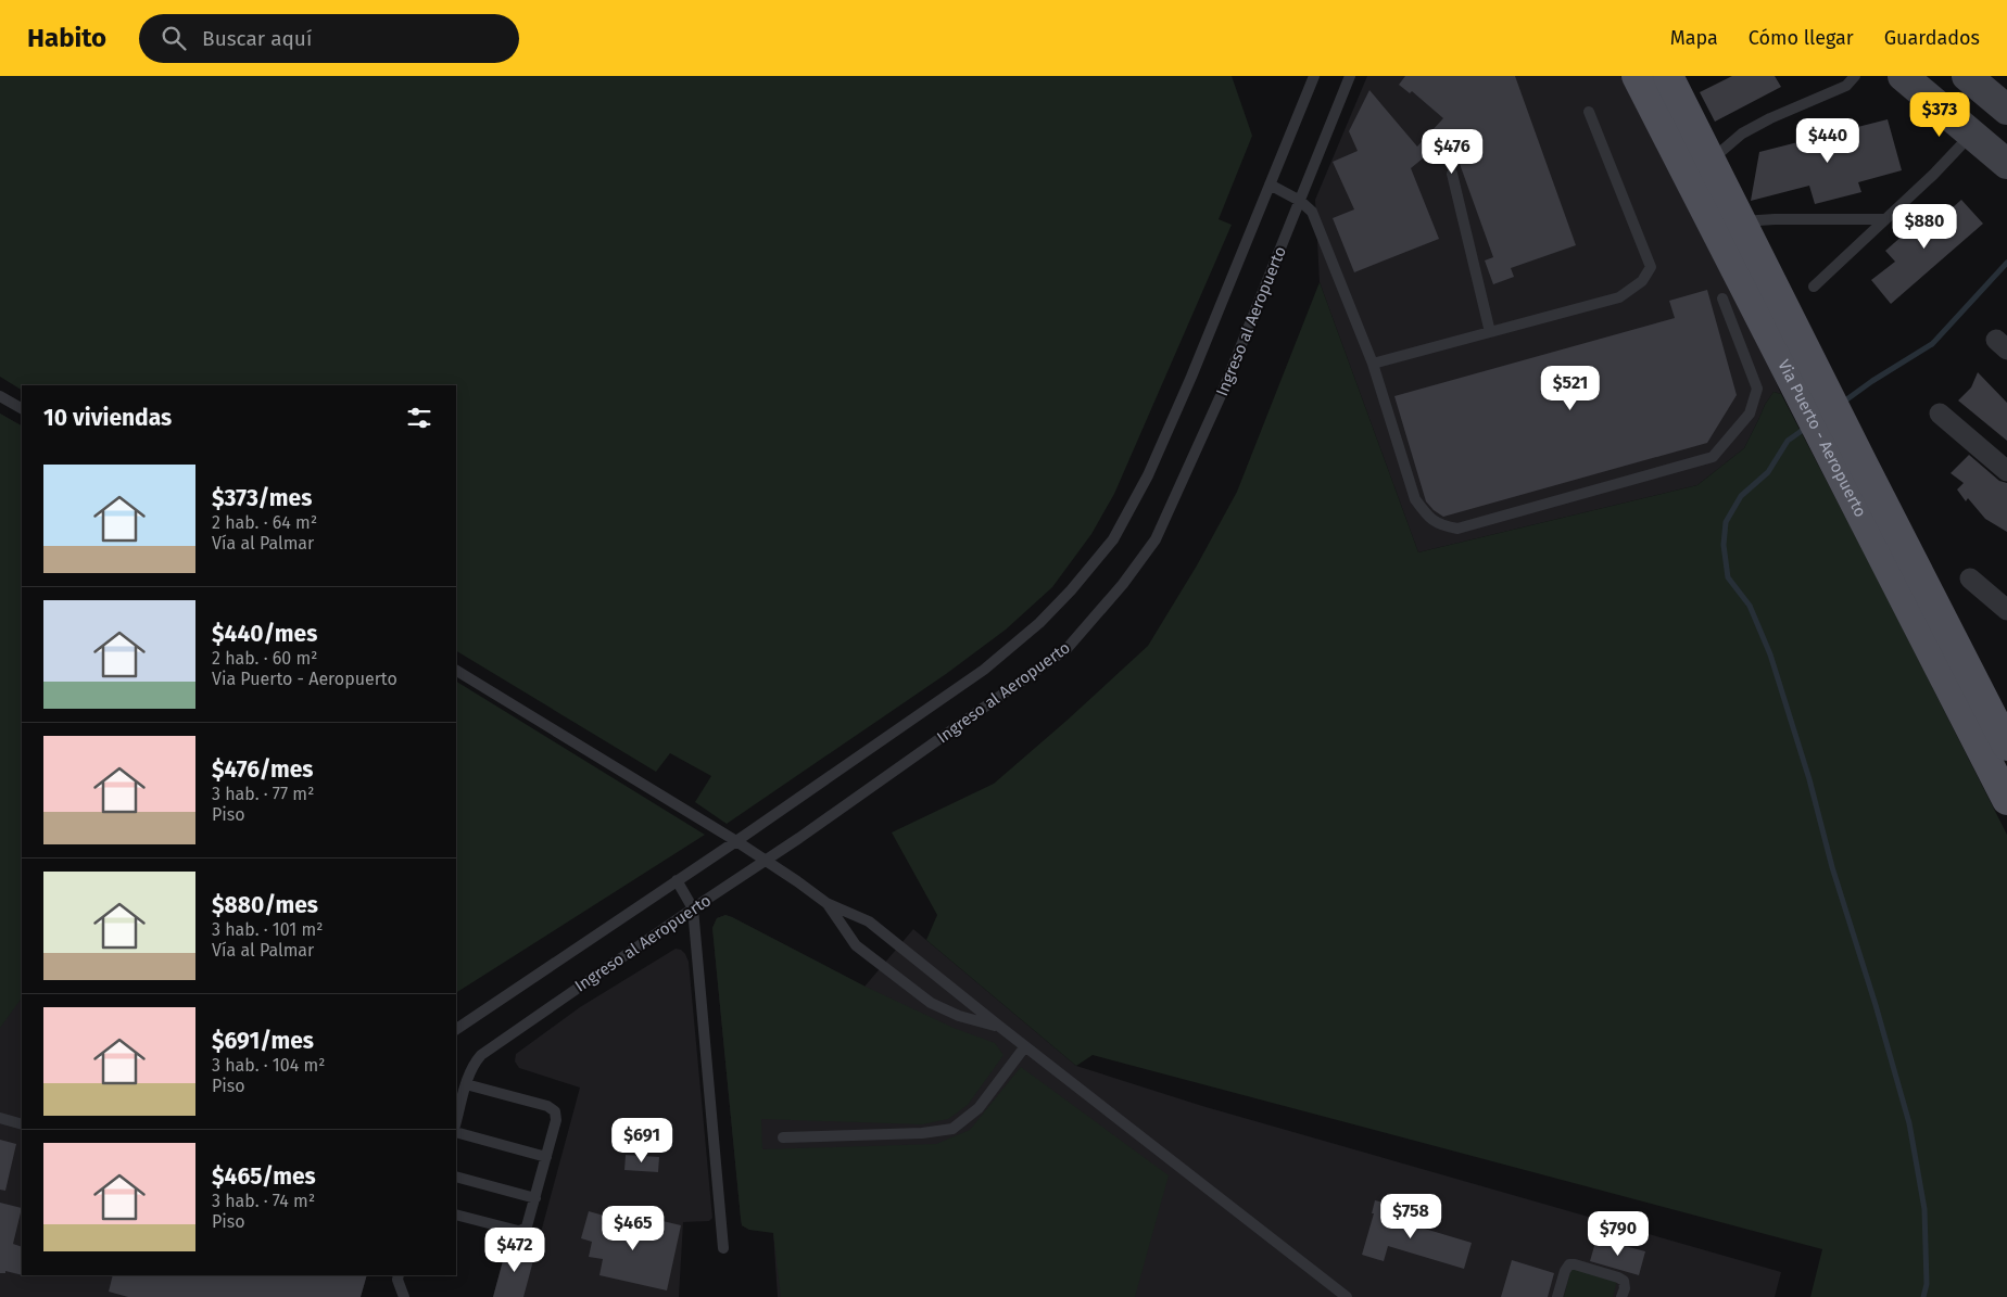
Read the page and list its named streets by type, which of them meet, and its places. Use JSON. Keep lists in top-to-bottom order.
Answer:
{
  "streets": {
    "main road": ["Via Puerto - Aeropuerto"],
    "lane": ["Ingreso al Aeropuerto"]
  },
  "page": {
    "header": "Habito",
    "search": "Buscar aquí",
    "nav": ["Mapa", "Cómo llegar", "Guardados"],
    "price": [
      "$373",
      "$440",
      "$476",
      "$880",
      "$521",
      "$691",
      "$758",
      "$465",
      "$790",
      "$472"
    ],
    "heading": "10 viviendas",
    "list": [
      {
        "name": "$373/mes",
        "note": "2 hab. · 64 m² · Vía al Palmar"
      },
      {
        "name": "$440/mes",
        "note": "2 hab. · 60 m² · Via Puerto - Aeropuerto"
      },
      {
        "name": "$476/mes",
        "note": "3 hab. · 77 m² · Piso"
      },
      {
        "name": "$880/mes",
        "note": "3 hab. · 101 m² · Vía al Palmar"
      },
      {
        "name": "$691/mes",
        "note": "3 hab. · 104 m² · Piso"
      },
      {
        "name": "$465/mes",
        "note": "3 hab. · 74 m² · Piso"
      }
    ]
  }
}
